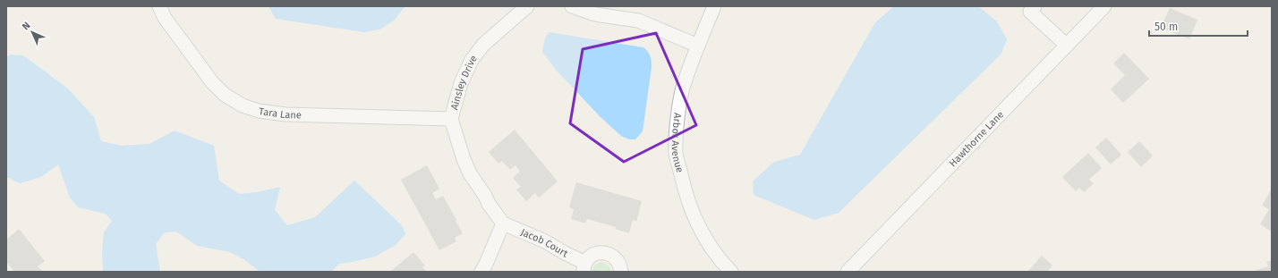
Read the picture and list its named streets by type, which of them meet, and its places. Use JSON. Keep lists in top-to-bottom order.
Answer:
{
  "streets": {
    "street": [
      "Ainsley Drive",
      "Tara Lane",
      "Hawthorne Lane",
      "Arbor Avenue",
      "Jacob Court"
    ]
  },
  "crossings": [
    ["Ainsley Drive", "Tara Lane"],
    ["Ainsley Drive", "Jacob Court"]
  ],
  "scale_bar": "50 m",
  "north": "top left"
}
